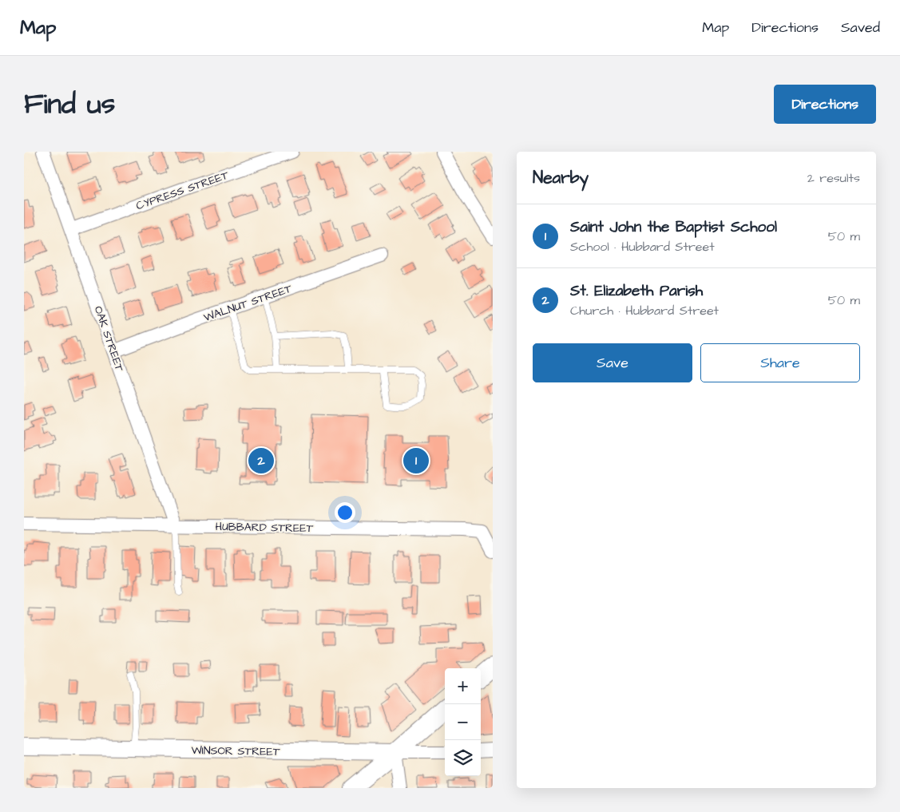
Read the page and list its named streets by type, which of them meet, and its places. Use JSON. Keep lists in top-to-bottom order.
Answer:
{
  "streets": {
    "street": [
      "CYPRESS STREET",
      "WALNUT STREET",
      "OAK STREET",
      "HUBBARD STREET",
      "WINSOR STREET"
    ]
  },
  "crossings": [
    ["CYPRESS STREET", "OAK STREET"],
    ["WALNUT STREET", "OAK STREET"],
    ["OAK STREET", "HUBBARD STREET"]
  ],
  "page": {
    "header": "Map",
    "nav": ["Map", "Directions", "Saved"],
    "title": "Find us",
    "buttons": [
      "Directions",
      ["Save", "Share"]
    ],
    "heading": ["Nearby", "2 results"],
    "list": [
      {
        "mark": "1",
        "name": "Saint John the Baptist School",
        "note": "School · Hubbard Street",
        "value": "50 m"
      },
      {
        "mark": "2",
        "name": "St. Elizabeth Parish",
        "note": "Church · Hubbard Street",
        "value": "50 m"
      }
    ],
    "pins": ["1", "2"],
    "map_buttons": ["+", "−"]
  }
}
